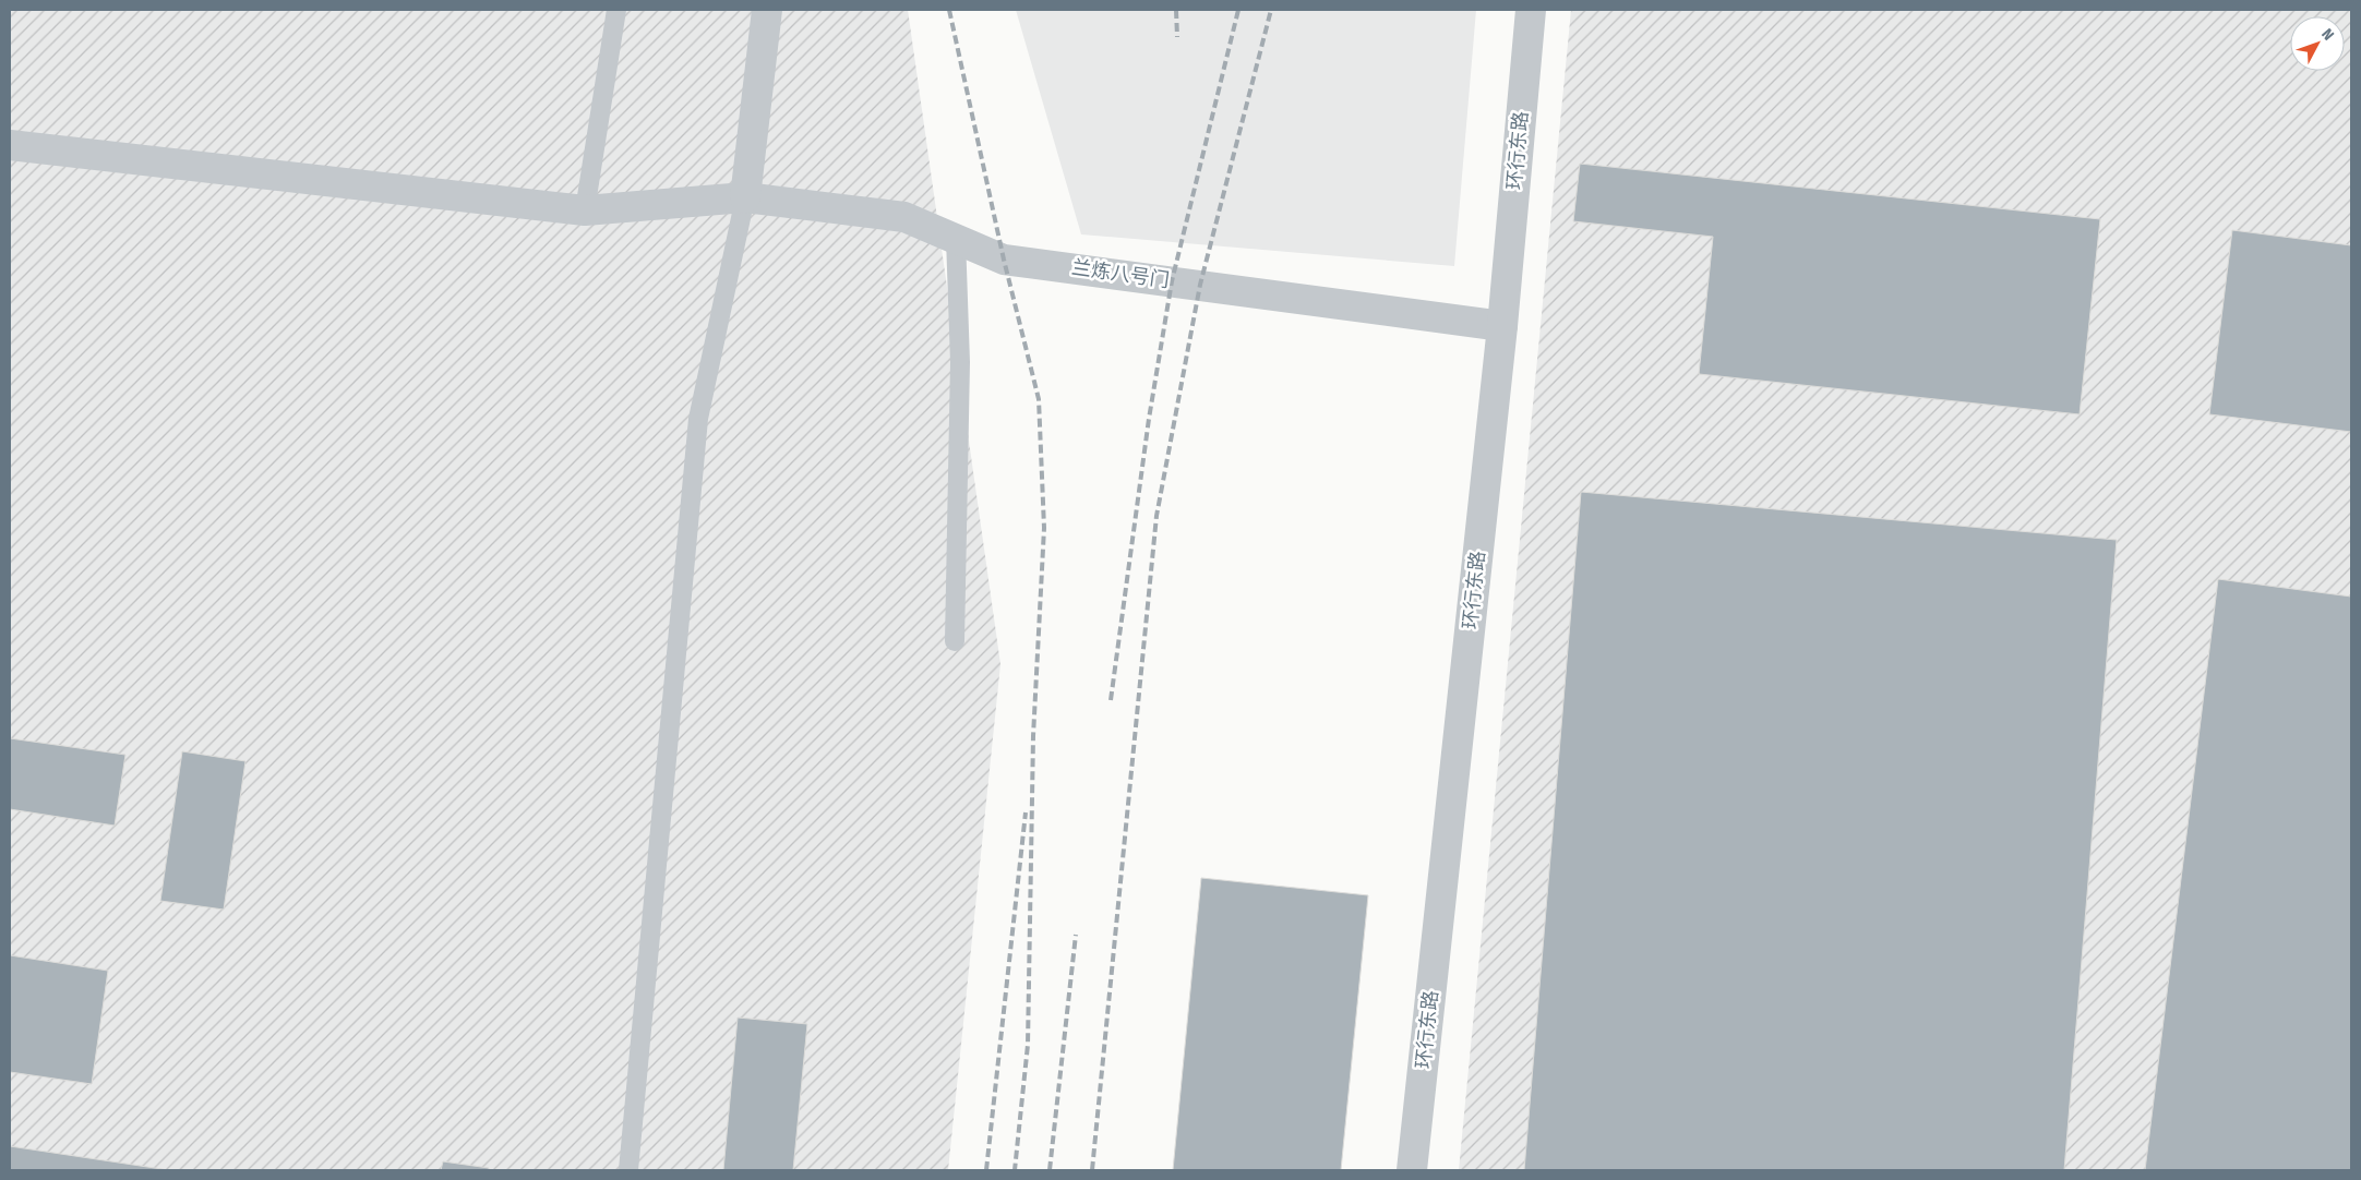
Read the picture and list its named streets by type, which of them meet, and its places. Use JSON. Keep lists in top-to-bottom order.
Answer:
{
  "streets": {
    "street": ["环行东路", "兰炼八号门"]
  },
  "crossings": [
    ["环行东路", "兰炼八号门"]
  ],
  "north": "top right"
}
